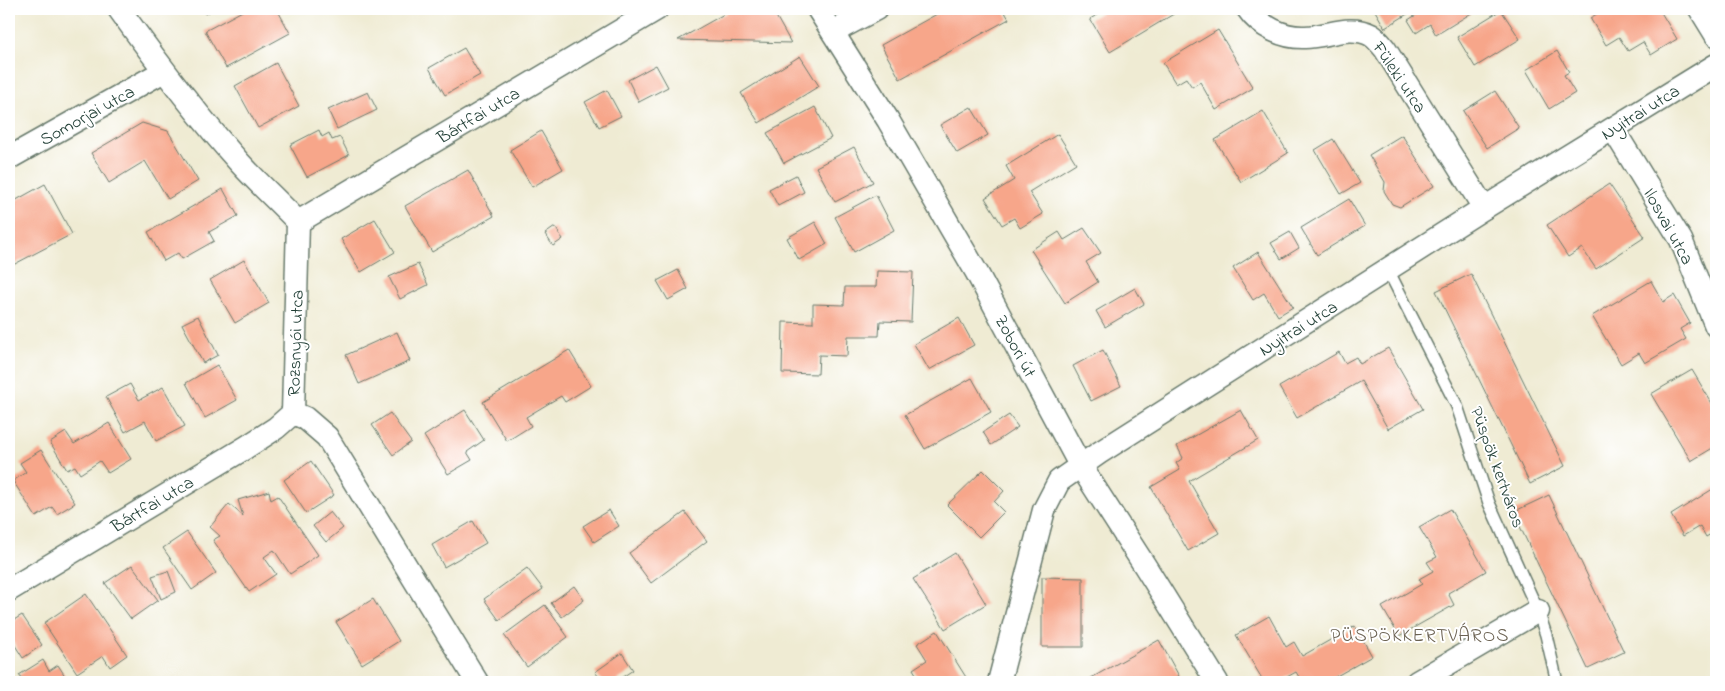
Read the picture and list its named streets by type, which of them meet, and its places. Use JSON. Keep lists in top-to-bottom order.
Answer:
{
  "streets": {
    "street": [
      "Füleki utca",
      "Nyitrai utca",
      "Somorjai utca",
      "Bártfai utca",
      "Ilosvai utca",
      "Rozsnyói utca",
      "Zobori út"
    ],
    "lane": ["Püspök kertváros"]
  },
  "crossings": [
    ["Füleki utca", "Nyitrai utca"],
    ["Nyitrai utca", "Ilosvai utca"],
    ["Nyitrai utca", "Zobori út"],
    ["Nyitrai utca", "Püspök kertváros"],
    ["Bártfai utca", "Rozsnyói utca"]
  ],
  "districts": ["PÜSPÖKKERTVÁROS"]
}
